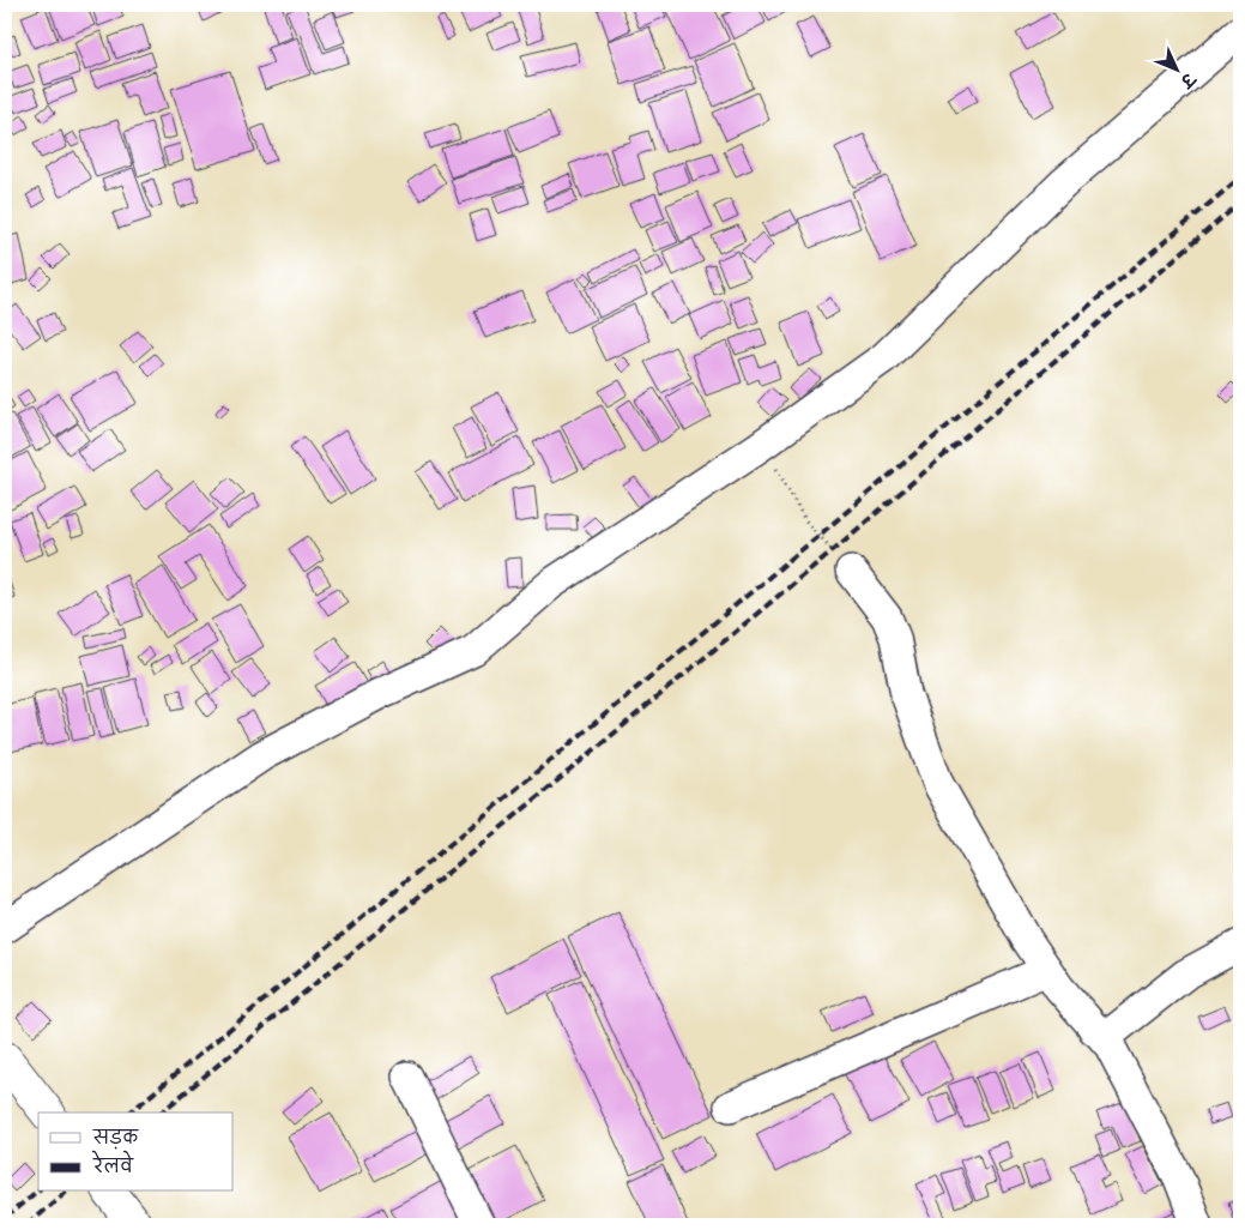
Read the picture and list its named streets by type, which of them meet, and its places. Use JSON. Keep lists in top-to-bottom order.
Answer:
{
  "legend": ["सड़क", "रेलवे"],
  "north": "bottom right"
}
